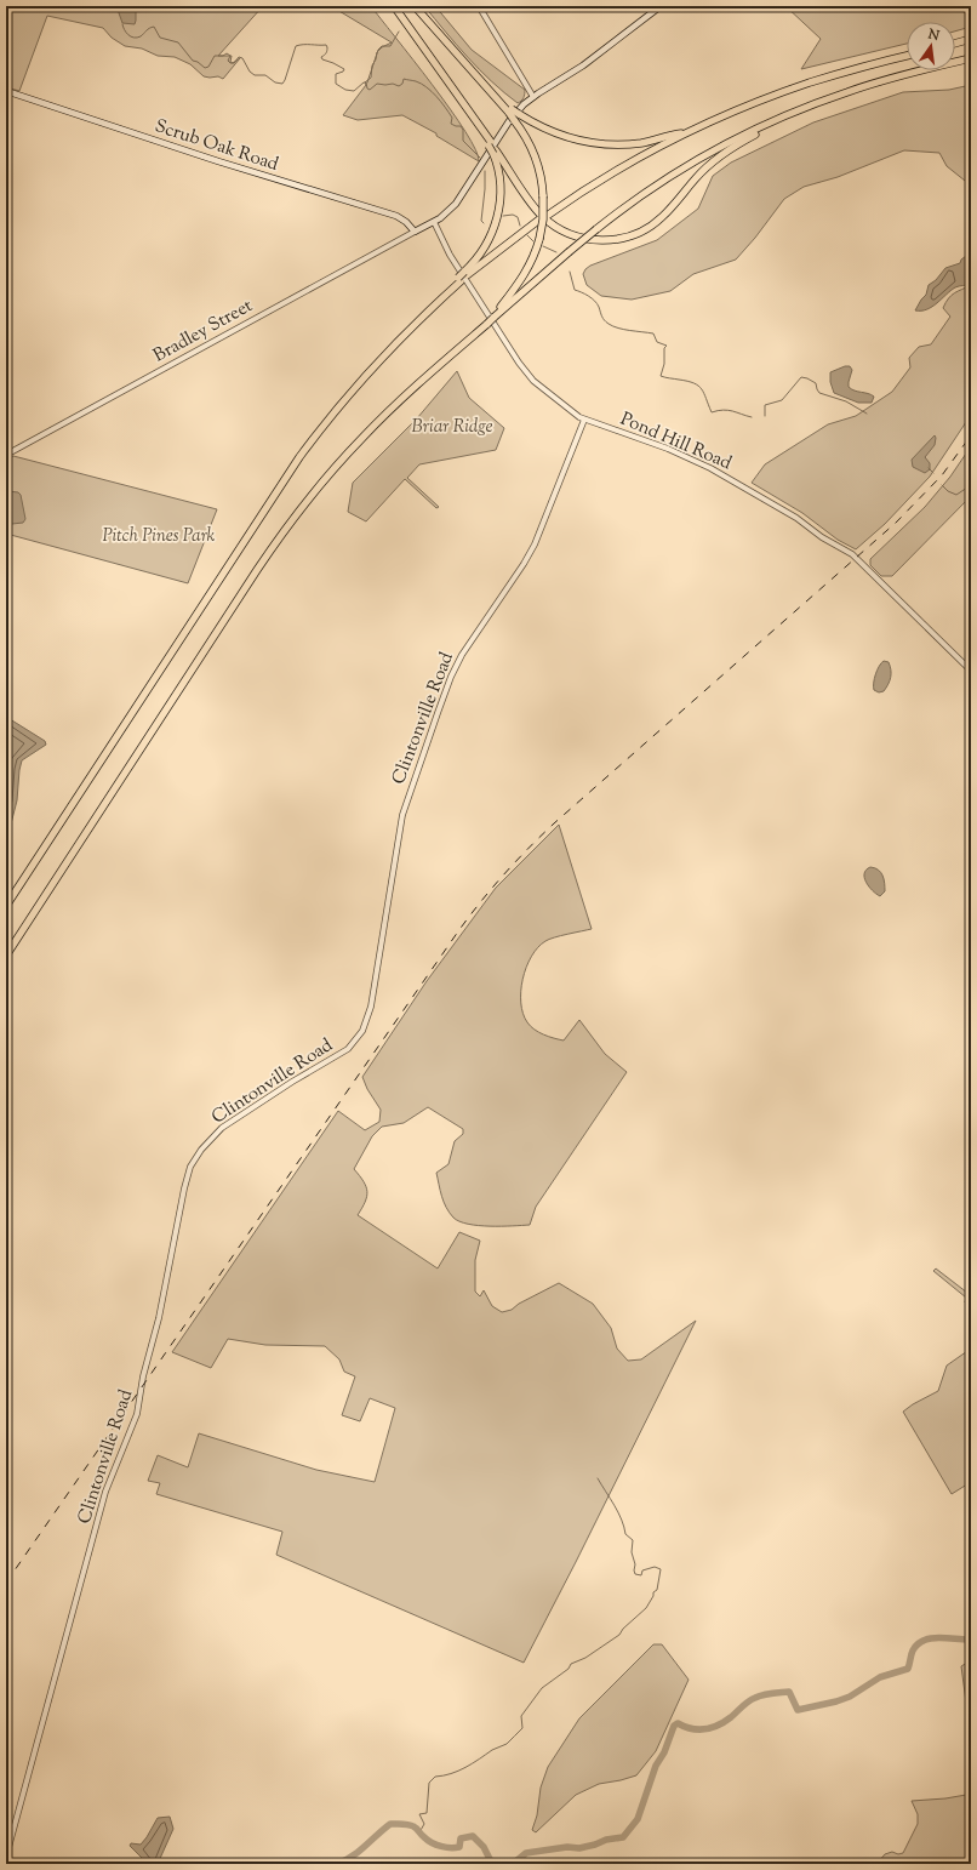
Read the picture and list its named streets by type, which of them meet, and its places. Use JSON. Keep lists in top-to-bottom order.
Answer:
{
  "streets": {
    "main road": ["Scrub Oak Road"],
    "street": ["Bradley Street", "Pond Hill Road", "Clintonville Road"]
  },
  "crossings": [
    ["Scrub Oak Road", "Bradley Street"],
    ["Pond Hill Road", "Clintonville Road"]
  ],
  "parks": ["Briar Ridge", "Pitch Pines Park"],
  "north": "top"
}
